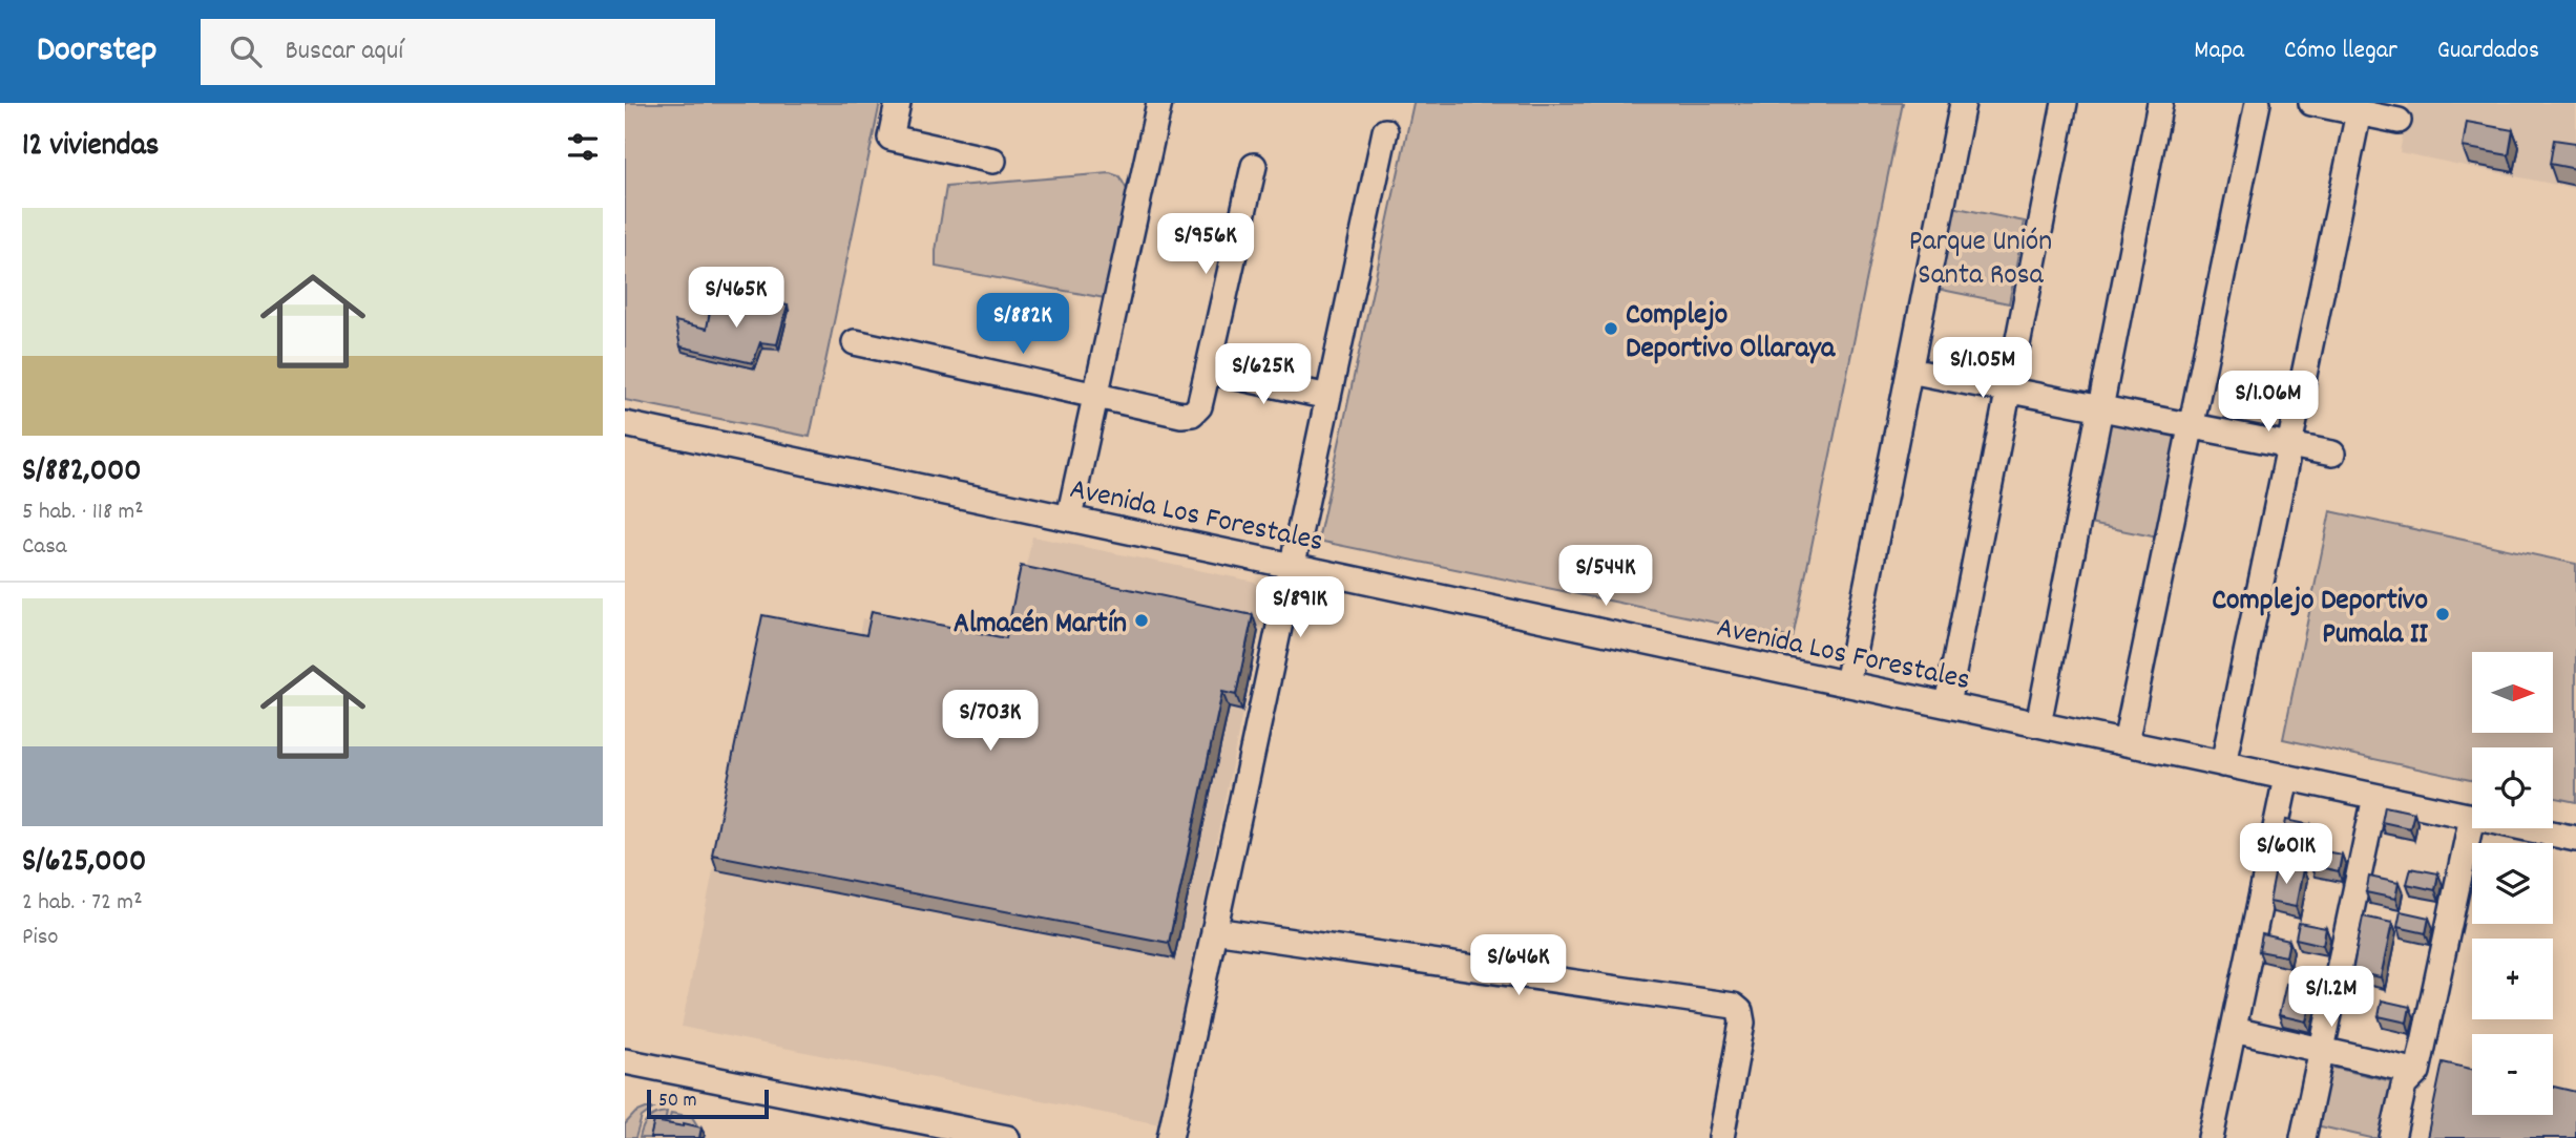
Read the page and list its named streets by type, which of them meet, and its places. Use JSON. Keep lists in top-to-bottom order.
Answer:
{
  "streets": {
    "street": ["Avenida Los Forestales"]
  },
  "parks": ["Parque Unión Santa Rosa"],
  "places": ["Complejo Deportivo Ollaraya", "Complejo Deportivo Pumala II", "Almacén Martín"],
  "scale_bar": "50 m",
  "north": "right",
  "page": {
    "header": "Doorstep",
    "search": "Buscar aquí",
    "nav": ["Mapa", "Cómo llegar", "Guardados"],
    "heading": "12 viviendas",
    "list": [
      {
        "name": "S/882,000",
        "note": "5 hab. · 118 m² · Casa"
      },
      {
        "name": "S/625,000",
        "note": "2 hab. · 72 m² · Piso"
      }
    ],
    "price": [
      "S/956K",
      "S/465K",
      "S/882K",
      "S/1.05M",
      "S/625K",
      "S/1.06M",
      "S/544K",
      "S/891K",
      "S/703K",
      "S/601K",
      "S/646K",
      "S/1.2M"
    ],
    "map_buttons": ["+", "−"],
    "scale": "50 m"
  }
}
